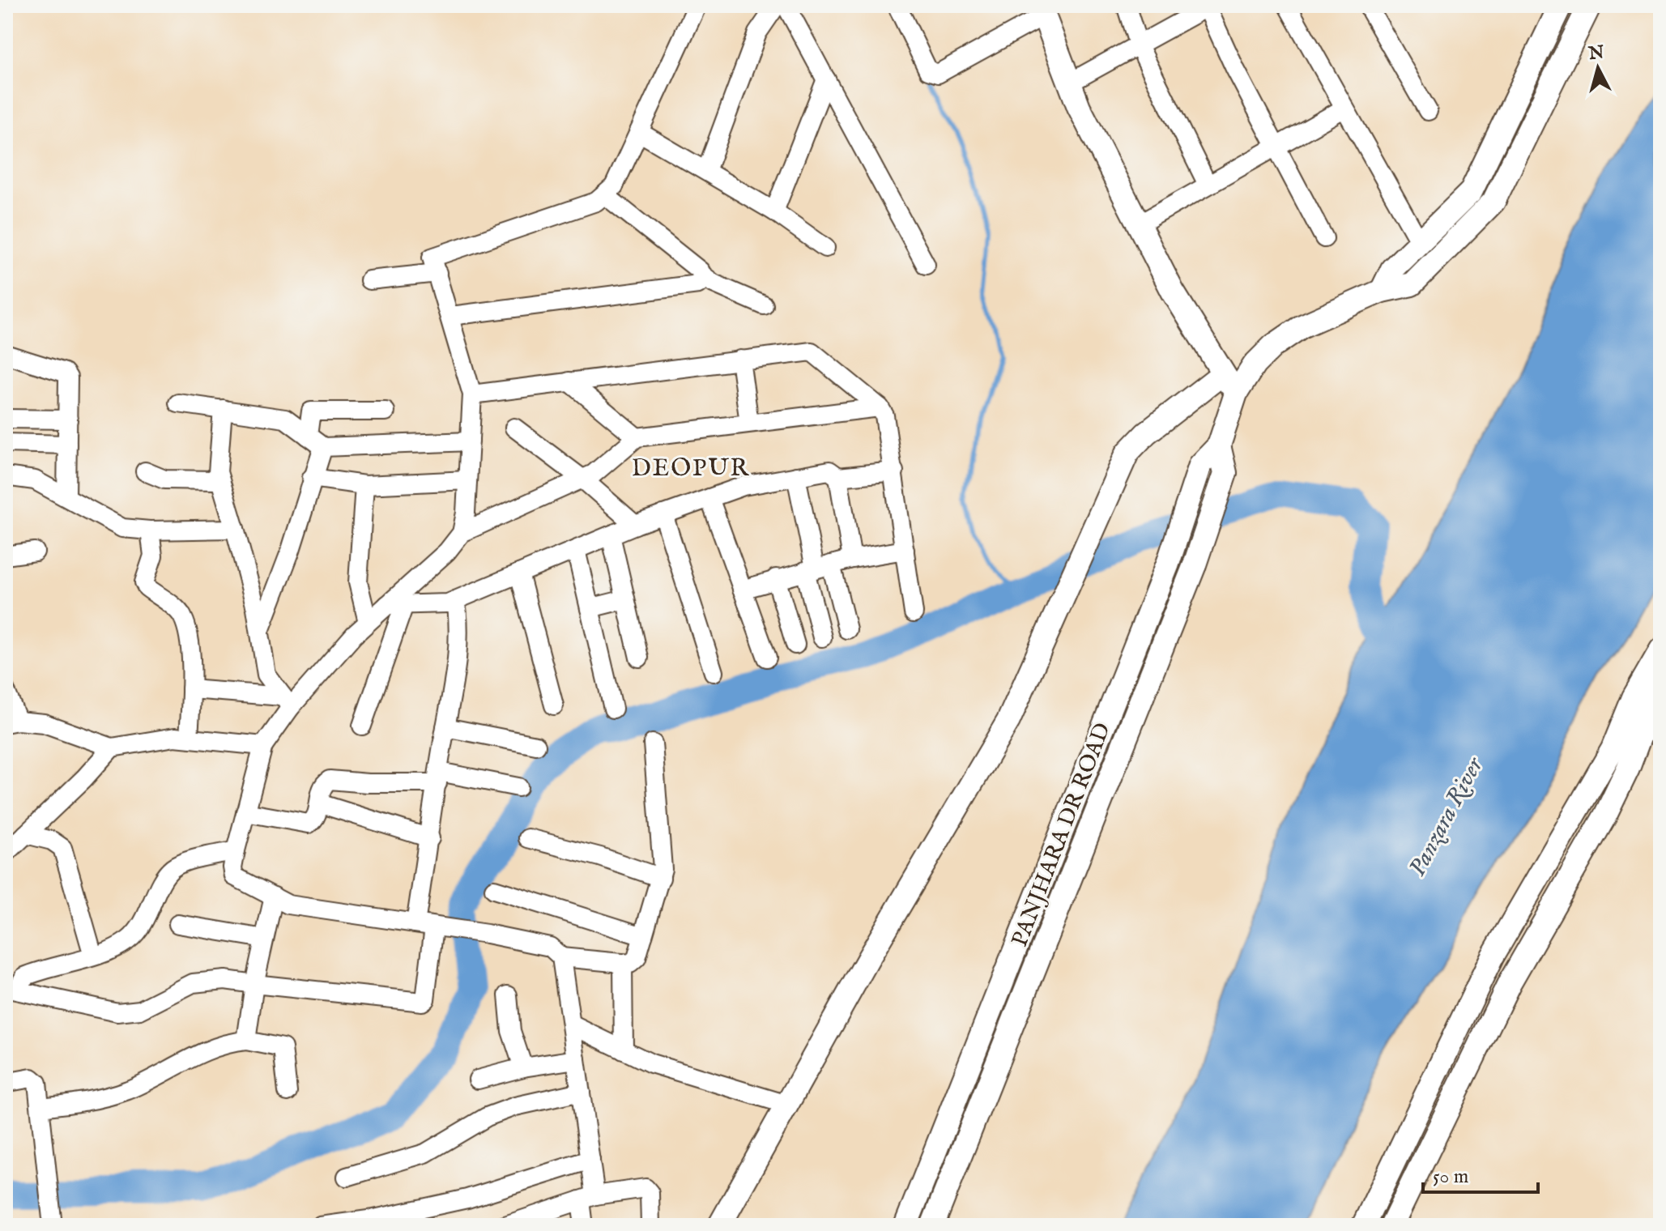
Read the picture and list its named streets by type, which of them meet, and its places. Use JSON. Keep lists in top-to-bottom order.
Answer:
{
  "streets": {
    "street": ["PANJHARA DR ROAD"]
  },
  "districts": ["DEOPUR"],
  "water": ["Panzara River"],
  "scale_bar": "50 m",
  "north": "top"
}
